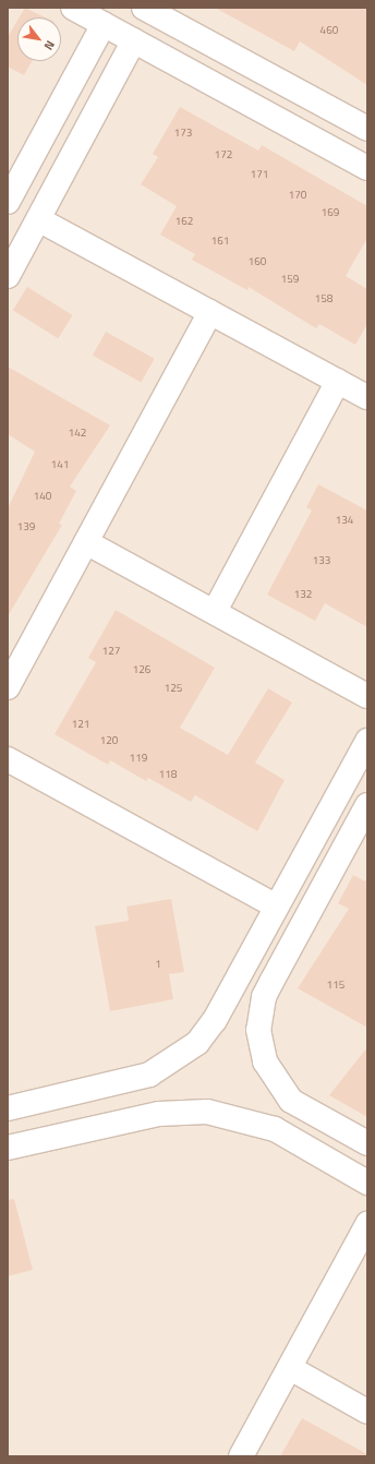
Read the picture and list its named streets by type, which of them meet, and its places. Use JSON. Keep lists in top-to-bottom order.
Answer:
{
  "house_numbers": [
    "460",
    "173",
    "172",
    "171",
    "170",
    "169",
    "162",
    "161",
    "160",
    "159",
    "158",
    "142",
    "141",
    "140",
    "134",
    "139",
    "133",
    "132",
    "127",
    "126",
    "125",
    "121",
    "120",
    "119",
    "118",
    "1",
    "115"
  ],
  "north": "bottom right"
}
